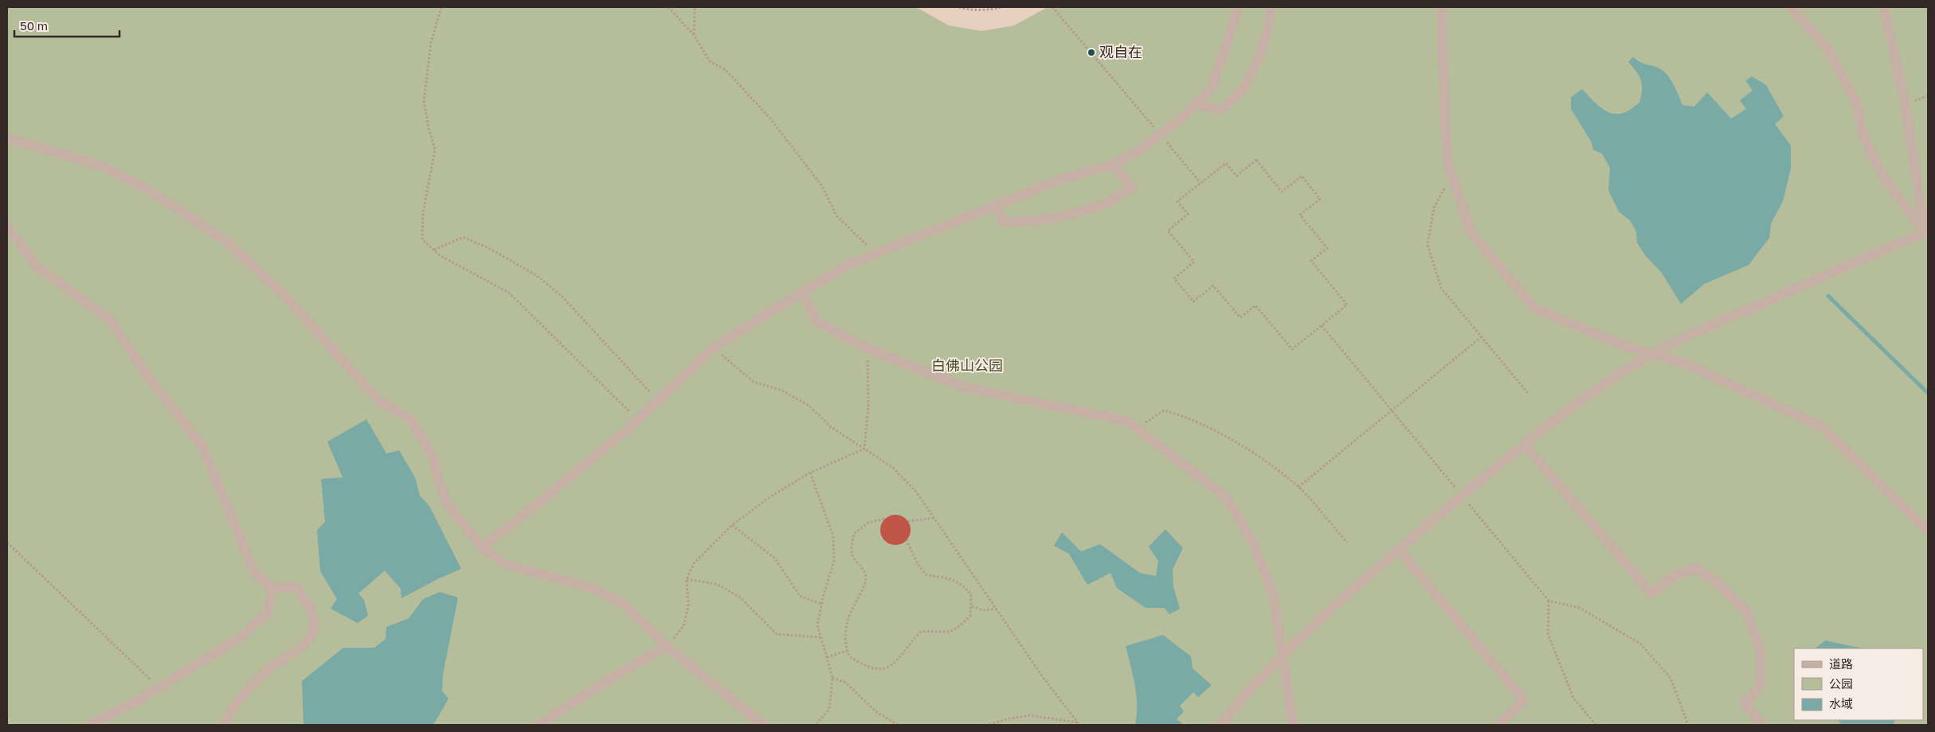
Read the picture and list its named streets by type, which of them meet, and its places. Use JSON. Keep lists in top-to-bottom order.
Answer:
{
  "parks": ["白佛山公园"],
  "places": ["观自在"],
  "legend": ["道路", "公园", "水域"],
  "scale_bar": "50 m"
}
